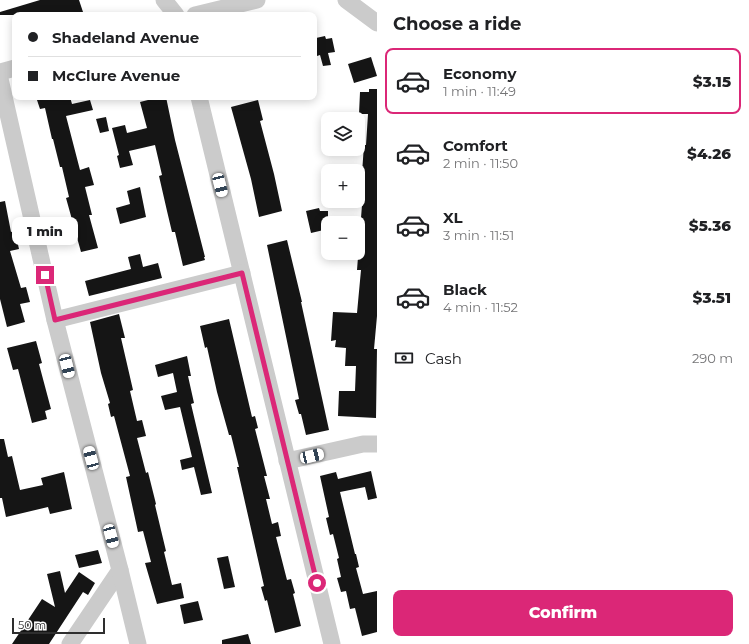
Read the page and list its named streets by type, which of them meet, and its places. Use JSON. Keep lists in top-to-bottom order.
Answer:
{
  "scale_bar": "50 m",
  "page": {
    "heading": "Choose a ride",
    "banner": ["Shadeland Avenue", "McClure Avenue"],
    "list": [
      {
        "name": "Economy",
        "note": "1 min · 11:49",
        "value": "$3.15"
      },
      {
        "name": "Comfort",
        "note": "2 min · 11:50",
        "value": "$4.26"
      },
      {
        "name": "XL",
        "note": "3 min · 11:51",
        "value": "$5.36"
      },
      {
        "name": "Black",
        "note": "4 min · 11:52",
        "value": "$3.51"
      }
    ],
    "map_buttons": ["+", "−"],
    "bubble": "1 min",
    "pay": ["Cash", "290 m"],
    "buttons": "Confirm",
    "scale": "50 m"
  }
}
